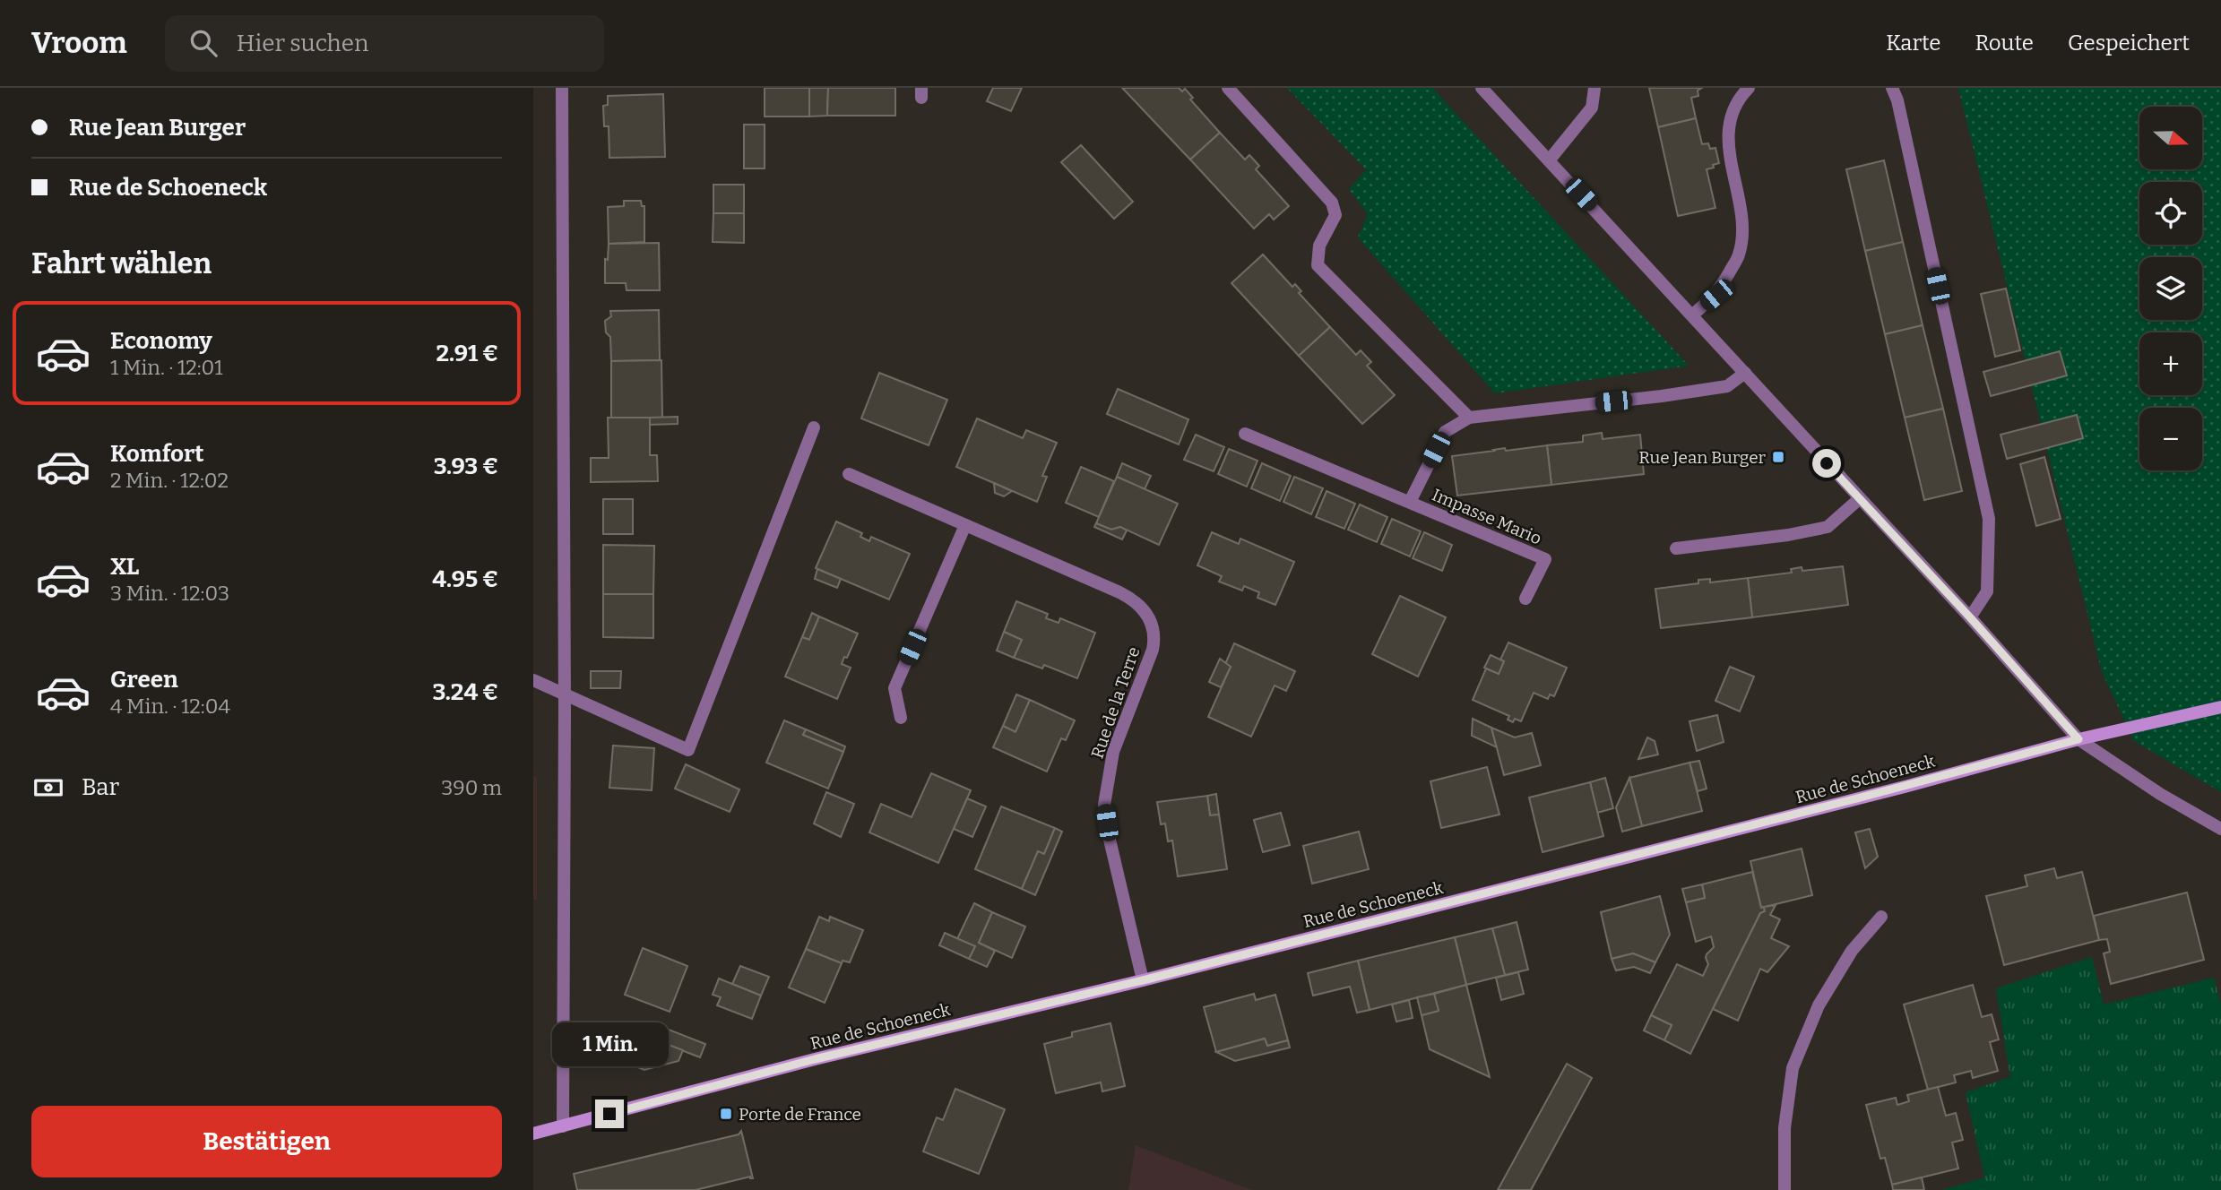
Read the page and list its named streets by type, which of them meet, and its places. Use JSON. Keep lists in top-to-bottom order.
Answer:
{
  "streets": {
    "main road": ["Rue de Schoeneck"],
    "street": ["Impasse Mario", "Rue de la Terre"]
  },
  "crossings": [
    ["Rue de la Terre", "Rue de Schoeneck"]
  ],
  "places": {
    "transit": ["Rue Jean Burger", "Porte de France"]
  },
  "north": "right",
  "page": {
    "header": "Vroom",
    "search": "Hier suchen",
    "nav": ["Karte", "Route", "Gespeichert"],
    "banner": ["Rue Jean Burger", "Rue de Schoeneck"],
    "map_buttons": ["+", "−"],
    "heading": "Fahrt wählen",
    "list": [
      {
        "name": "Economy",
        "note": "1 Min. · 12:01",
        "value": "2.91 €"
      },
      {
        "name": "Komfort",
        "note": "2 Min. · 12:02",
        "value": "3.93 €"
      },
      {
        "name": "XL",
        "note": "3 Min. · 12:03",
        "value": "4.95 €"
      },
      {
        "name": "Green",
        "note": "4 Min. · 12:04",
        "value": "3.24 €"
      }
    ],
    "pay": ["Bar", "390 m"],
    "bubble": "1 Min.",
    "buttons": "Bestätigen"
  }
}
